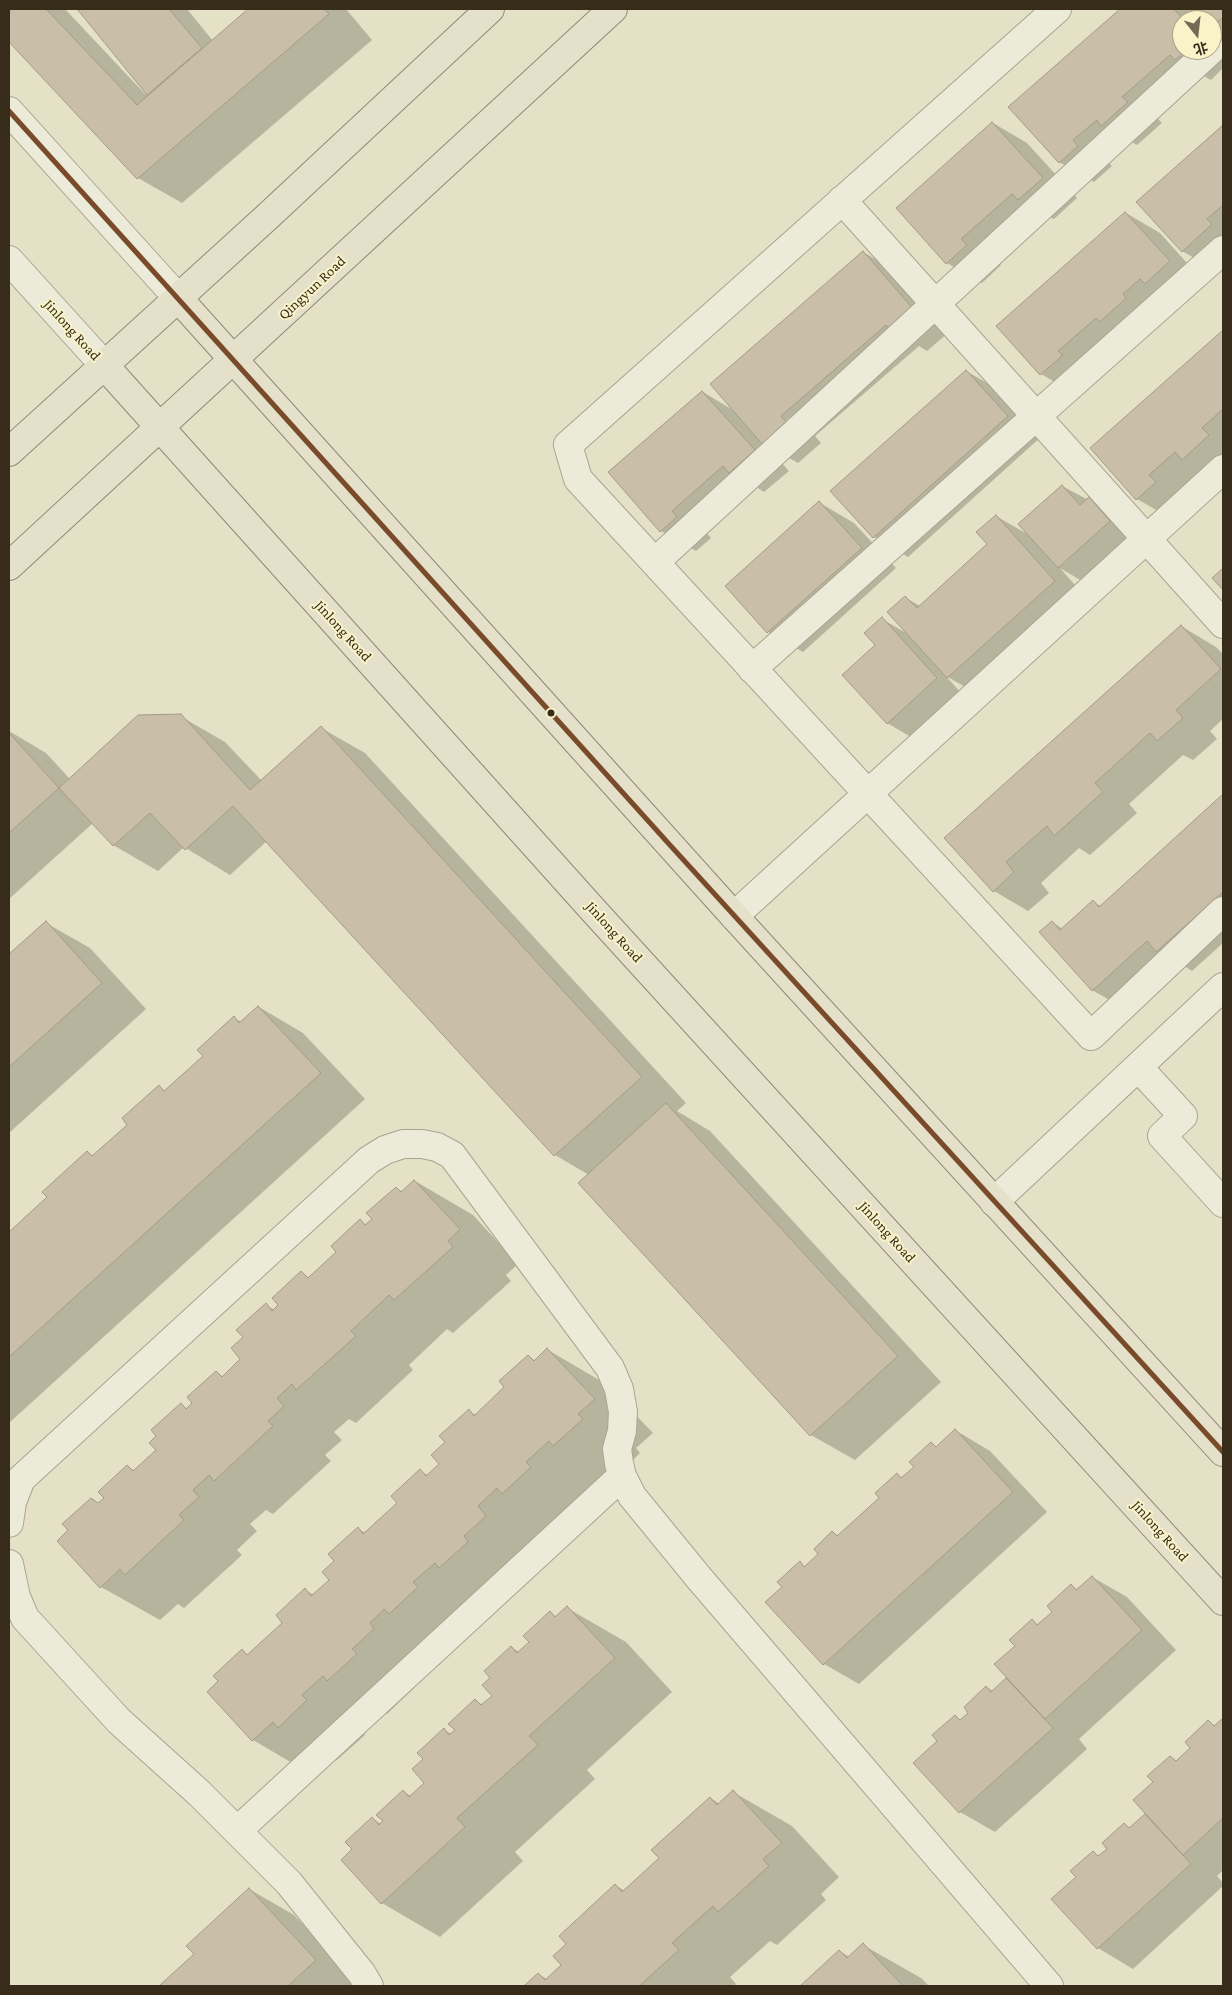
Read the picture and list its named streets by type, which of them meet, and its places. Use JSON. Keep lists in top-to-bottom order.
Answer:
{
  "streets": {
    "main road": ["Qingyun Road", "Jinlong Road"]
  },
  "crossings": [
    ["Qingyun Road", "Jinlong Road"]
  ],
  "north": "bottom"
}
